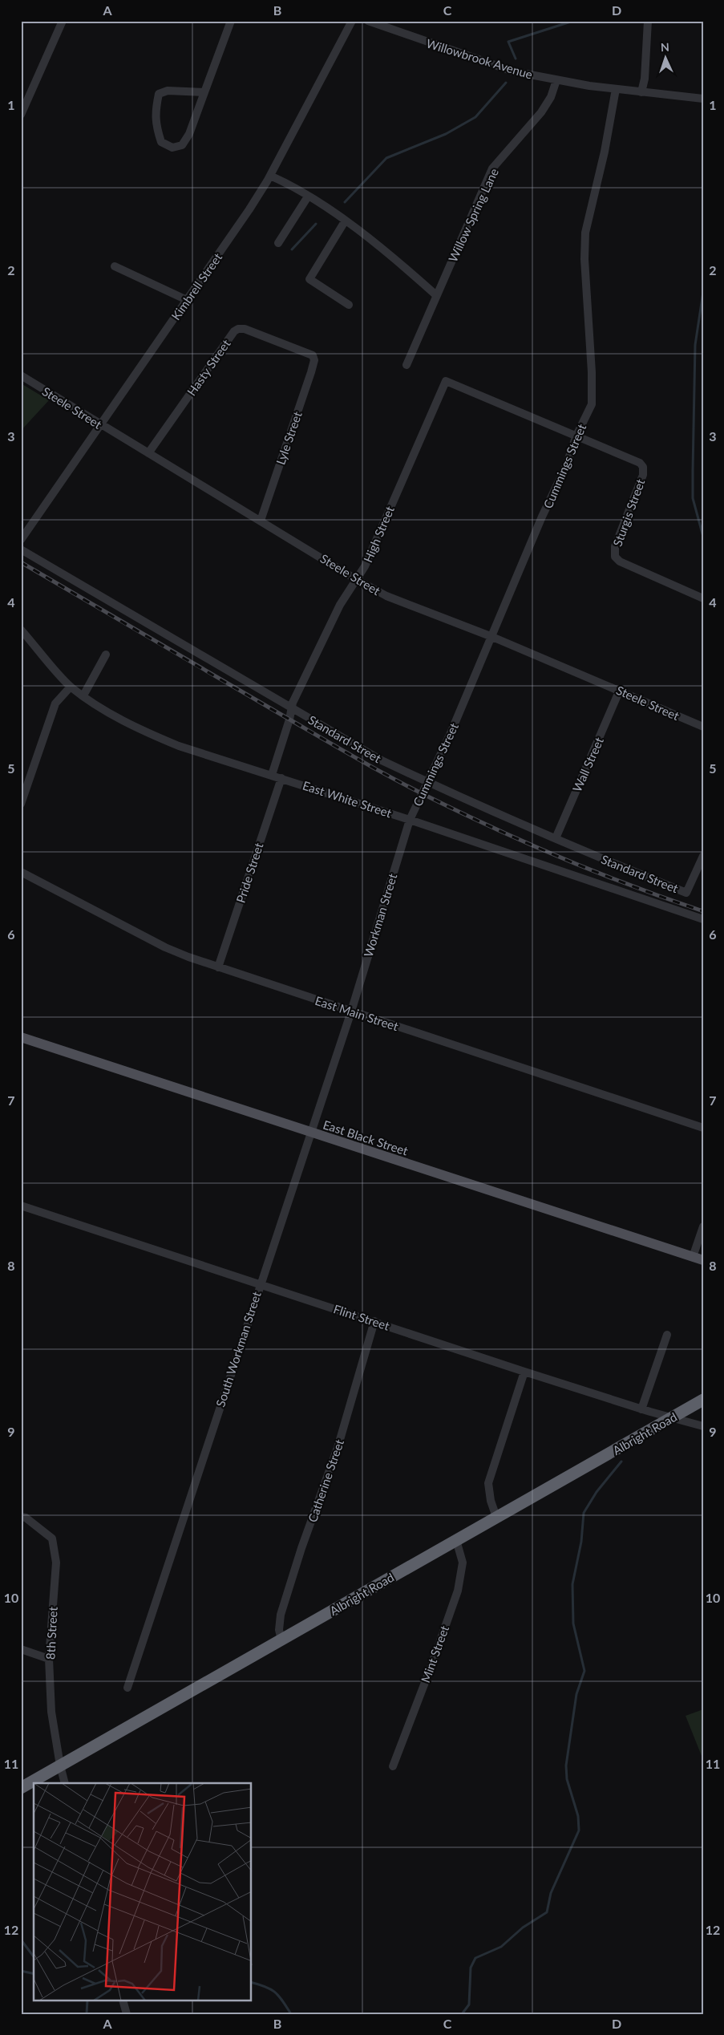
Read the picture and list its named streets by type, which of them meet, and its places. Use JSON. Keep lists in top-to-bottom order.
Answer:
{
  "streets": {
    "highway": ["Albright Road"],
    "main road": ["East Black Street"],
    "street": [
      "Willowbrook Avenue",
      "Willow Spring Lane",
      "Kimbrell Street",
      "Hasty Street",
      "Steele Street",
      "Lyle Street",
      "Cummings Street",
      "Sturgis Street",
      "High Street",
      "Standard Street",
      "Wall Street",
      "East White Street",
      "Pride Street",
      "Workman Street",
      "East Main Street",
      "Flint Street",
      "South Workman Street",
      "Catherine Street",
      "8th Street",
      "Mint Street"
    ]
  },
  "crossings": [
    ["Willowbrook Avenue", "Willow Spring Lane"],
    ["Willowbrook Avenue", "Cummings Street"],
    ["Kimbrell Street", "Steele Street"],
    ["Hasty Street", "Steele Street"],
    ["Hasty Street", "Lyle Street"],
    ["Steele Street", "Lyle Street"],
    ["Steele Street", "Cummings Street"],
    ["Steele Street", "High Street"],
    ["Steele Street", "Wall Street"],
    ["Cummings Street", "Sturgis Street"],
    ["Cummings Street", "Standard Street"],
    ["Cummings Street", "East White Street"],
    ["Cummings Street", "Workman Street"],
    ["Sturgis Street", "High Street"],
    ["High Street", "Standard Street"],
    ["High Street", "East White Street"],
    ["Standard Street", "Wall Street"],
    ["East White Street", "Pride Street"],
    ["East White Street", "Workman Street"],
    ["Pride Street", "East Main Street"],
    ["Workman Street", "East Main Street"],
    ["Workman Street", "South Workman Street"],
    ["East Main Street", "South Workman Street"],
    ["East Black Street", "South Workman Street"],
    ["Flint Street", "South Workman Street"],
    ["Flint Street", "Albright Road"],
    ["Flint Street", "Catherine Street"],
    ["Albright Road", "Catherine Street"],
    ["Albright Road", "8th Street"],
    ["Albright Road", "Mint Street"]
  ],
  "north": "top",
  "grid": {
    "columns": [
      "A",
      "B",
      "C",
      "D"
    ],
    "rows": [
      "1",
      "2",
      "3",
      "4",
      "5",
      "6",
      "7",
      "8",
      "9",
      "10",
      "11",
      "12"
    ]
  }
}
